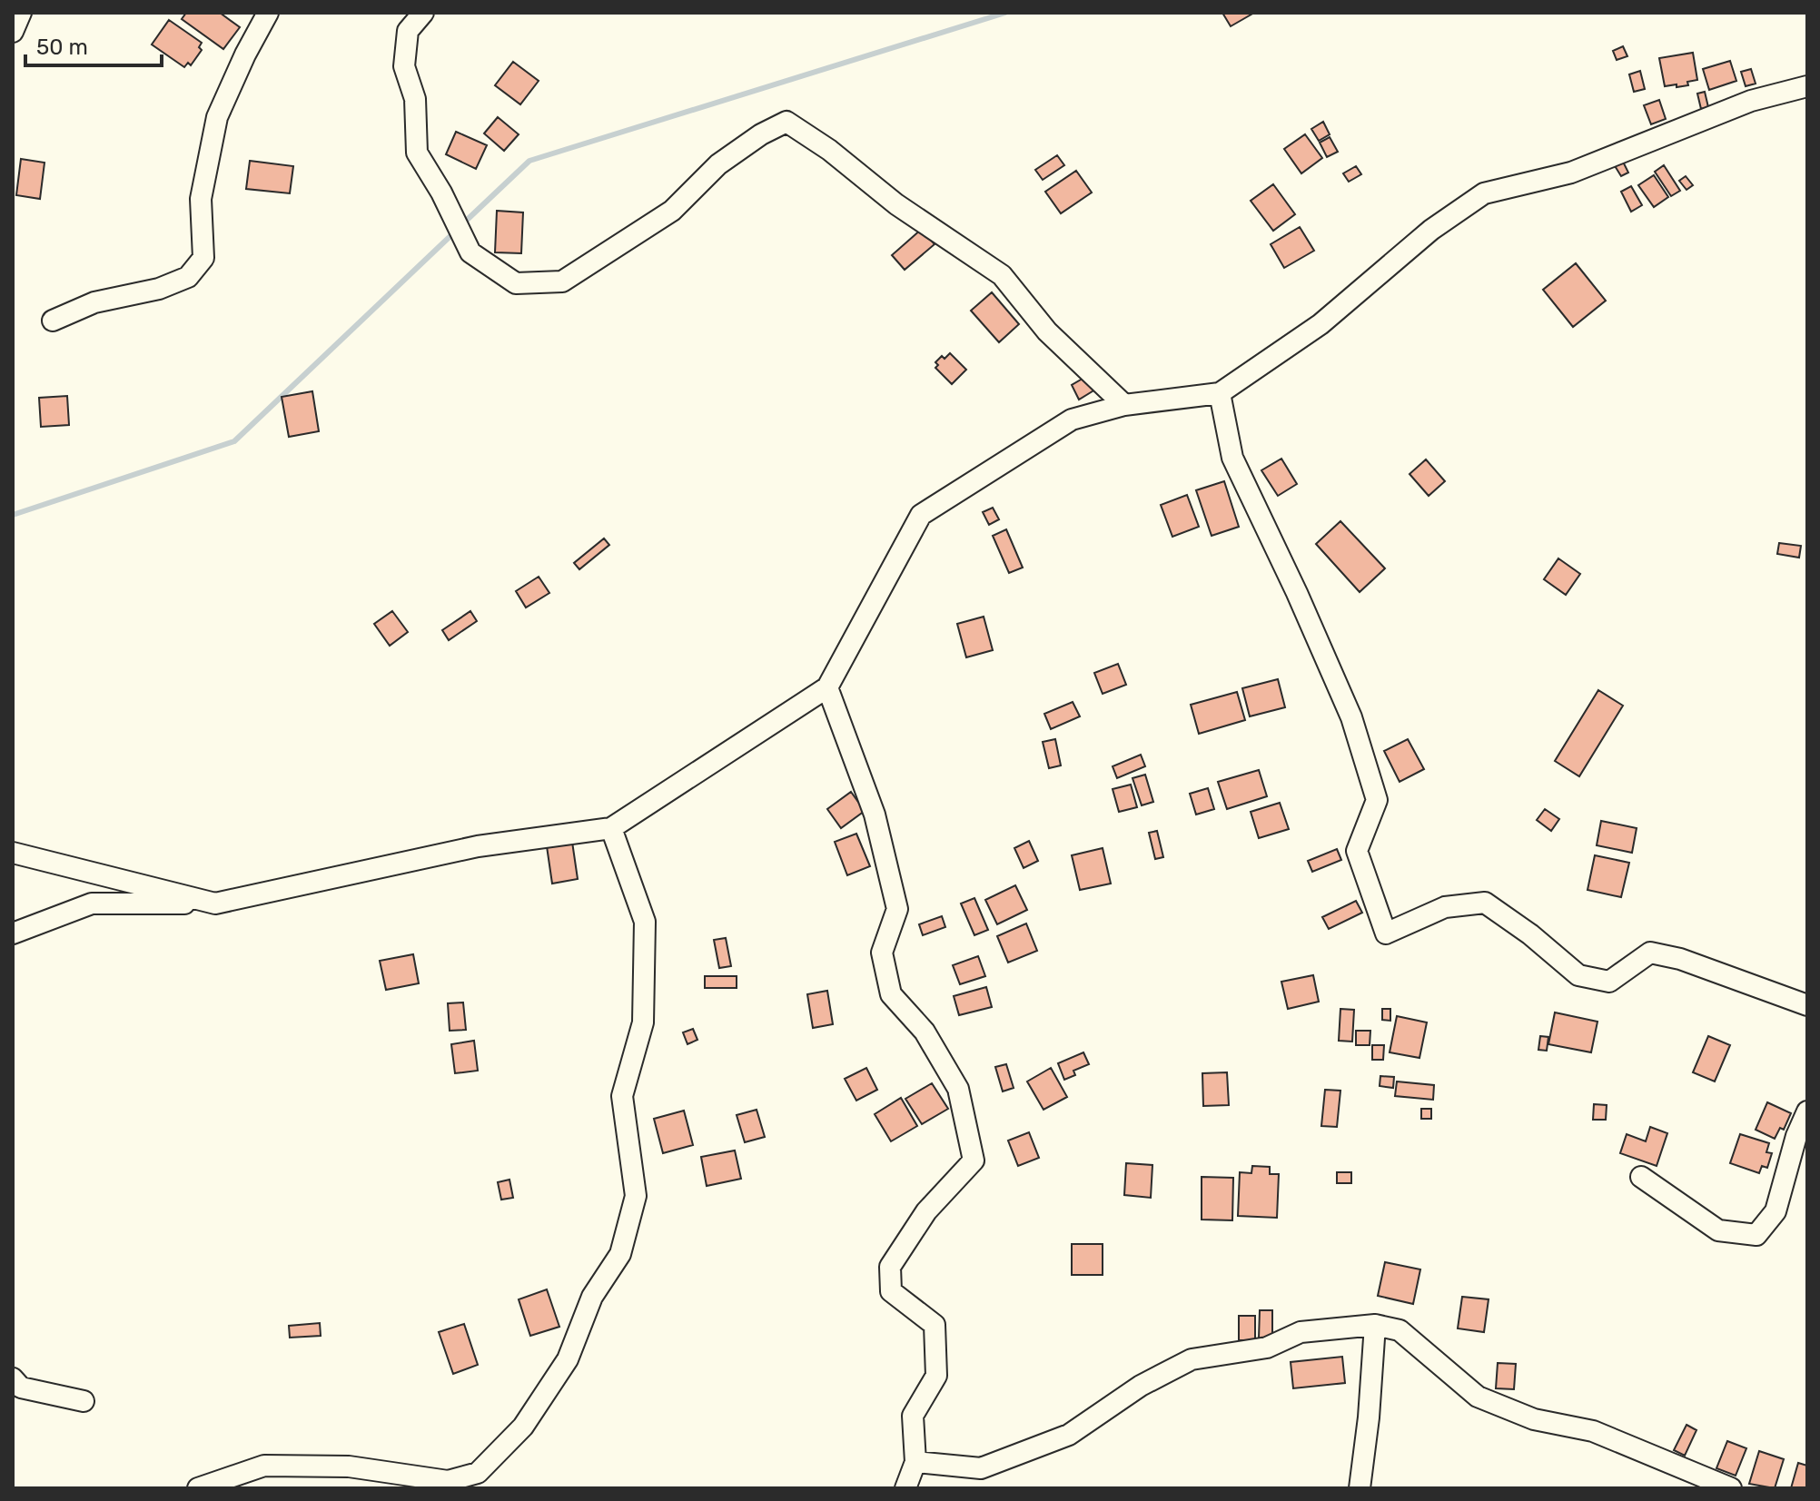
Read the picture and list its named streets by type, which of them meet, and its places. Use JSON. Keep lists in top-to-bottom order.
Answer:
{
  "scale_bar": "50 m"
}
